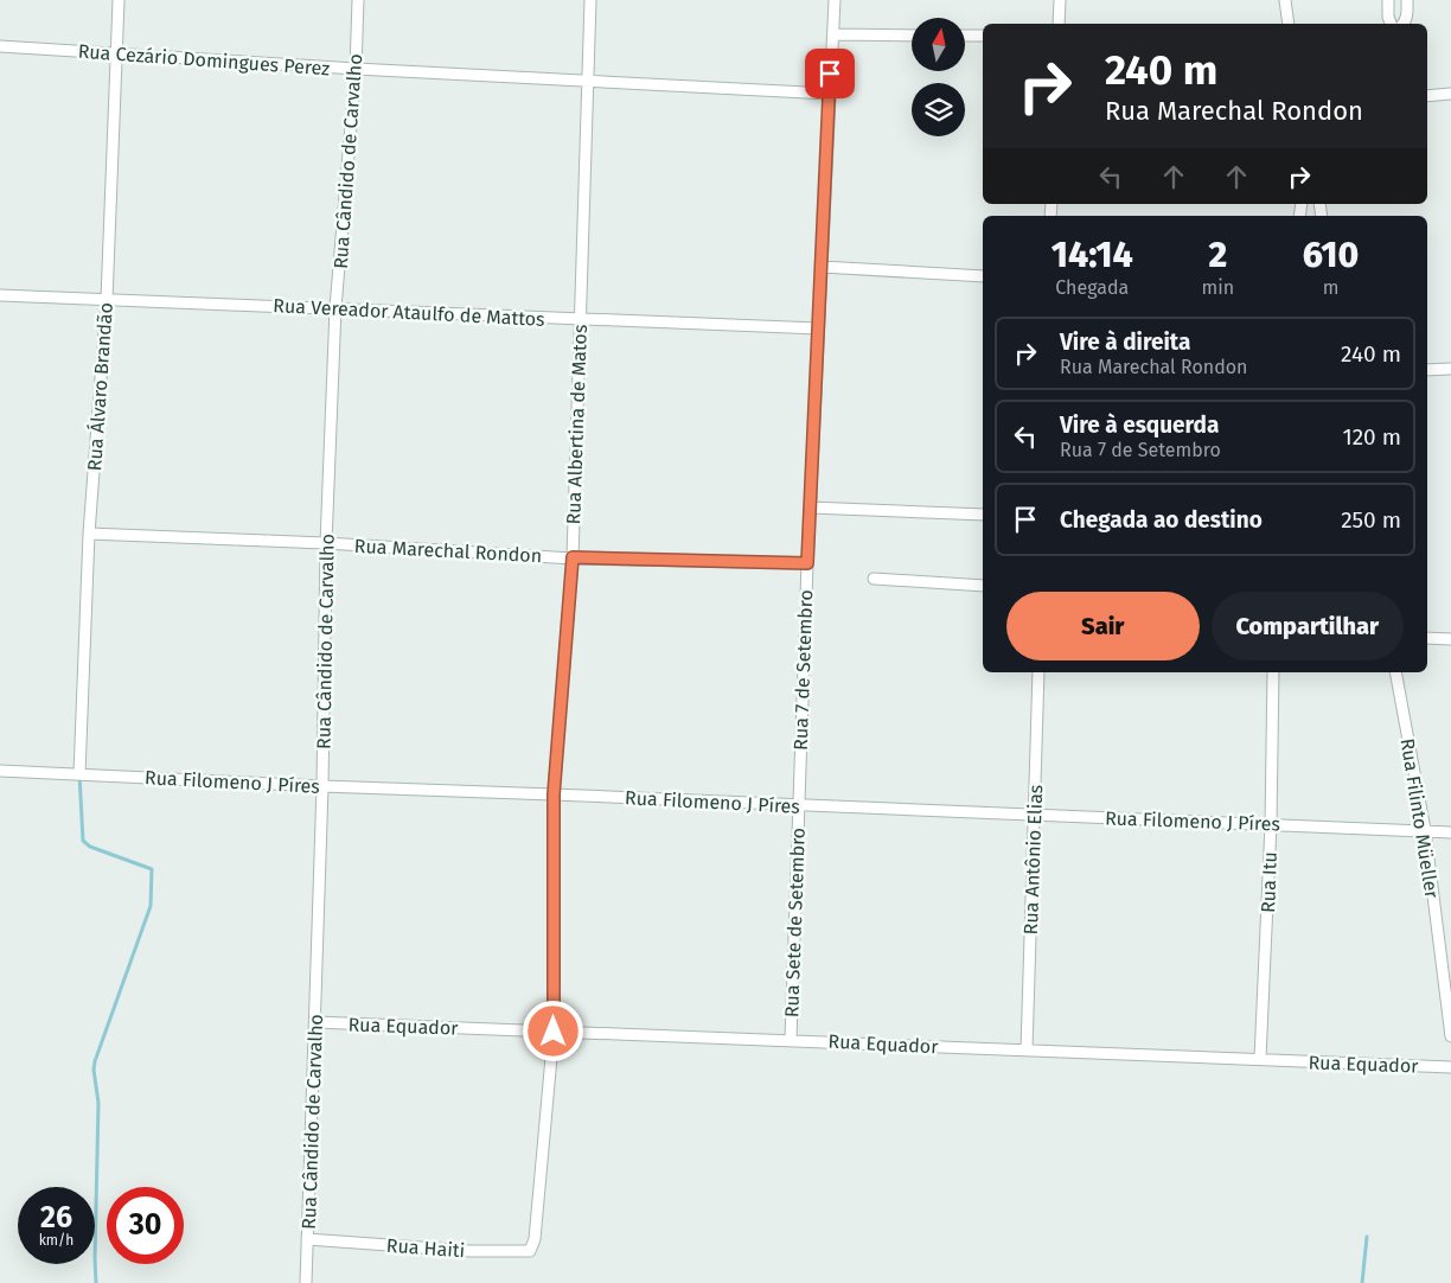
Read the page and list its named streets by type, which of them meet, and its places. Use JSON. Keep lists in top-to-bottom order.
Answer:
{
  "streets": {
    "street": [
      "Rua Cezário Domingues Perez",
      "Rua Cândido de Carvalho",
      "Rua Vereador Ataulfo de Mattos",
      "Rua Álvaro Brandão",
      "Rua Albertina de Matos",
      "Rua Marechal Rondon",
      "Rua 7 de Setembro",
      "Rua Filomeno J Píres",
      "Rua Filinto Müeller",
      "Rua Antônio Elias",
      "Rua Itu",
      "Rua Sete de Setembro",
      "Rua Equador",
      "Rua Haiti"
    ]
  },
  "crossings": [
    ["Rua Cezário Domingues Perez", "Rua Cândido de Carvalho"],
    ["Rua Cezário Domingues Perez", "Rua Álvaro Brandão"],
    ["Rua Cezário Domingues Perez", "Rua Albertina de Matos"],
    ["Rua Cezário Domingues Perez", "Rua 7 de Setembro"],
    ["Rua Cândido de Carvalho", "Rua Vereador Ataulfo de Mattos"],
    ["Rua Cândido de Carvalho", "Rua Marechal Rondon"],
    ["Rua Cândido de Carvalho", "Rua Filomeno J Píres"],
    ["Rua Cândido de Carvalho", "Rua Equador"],
    ["Rua Cândido de Carvalho", "Rua Haiti"],
    ["Rua Vereador Ataulfo de Mattos", "Rua Álvaro Brandão"],
    ["Rua Vereador Ataulfo de Mattos", "Rua Albertina de Matos"],
    ["Rua Vereador Ataulfo de Mattos", "Rua 7 de Setembro"],
    ["Rua Álvaro Brandão", "Rua Marechal Rondon"],
    ["Rua Álvaro Brandão", "Rua Filomeno J Píres"],
    ["Rua Albertina de Matos", "Rua Marechal Rondon"],
    ["Rua Albertina de Matos", "Rua Filomeno J Píres"],
    ["Rua Albertina de Matos", "Rua Equador"],
    ["Rua Albertina de Matos", "Rua Haiti"],
    ["Rua Marechal Rondon", "Rua 7 de Setembro"],
    ["Rua 7 de Setembro", "Rua Filomeno J Píres"],
    ["Rua 7 de Setembro", "Rua Sete de Setembro"],
    ["Rua Filomeno J Píres", "Rua Filinto Müeller"],
    ["Rua Filomeno J Píres", "Rua Antônio Elias"],
    ["Rua Filomeno J Píres", "Rua Itu"],
    ["Rua Filomeno J Píres", "Rua Sete de Setembro"],
    ["Rua Antônio Elias", "Rua Equador"],
    ["Rua Itu", "Rua Equador"],
    ["Rua Sete de Setembro", "Rua Equador"]
  ],
  "north": "top",
  "page": {
    "turn": ["240 m", "Rua Marechal Rondon"],
    "eta": [
      "14:14",
      "Chegada",
      "2",
      "min",
      "610",
      "m"
    ],
    "list": [
      {
        "name": "Vire à direita",
        "note": "Rua Marechal Rondon",
        "value": "240 m"
      },
      {
        "name": "Vire à esquerda",
        "note": "Rua 7 de Setembro",
        "value": "120 m"
      },
      {
        "name": "Chegada ao destino",
        "value": "250 m"
      }
    ],
    "buttons": ["Sair", "Compartilhar"],
    "speed": "26 km/h",
    "limit": "30"
  }
}
